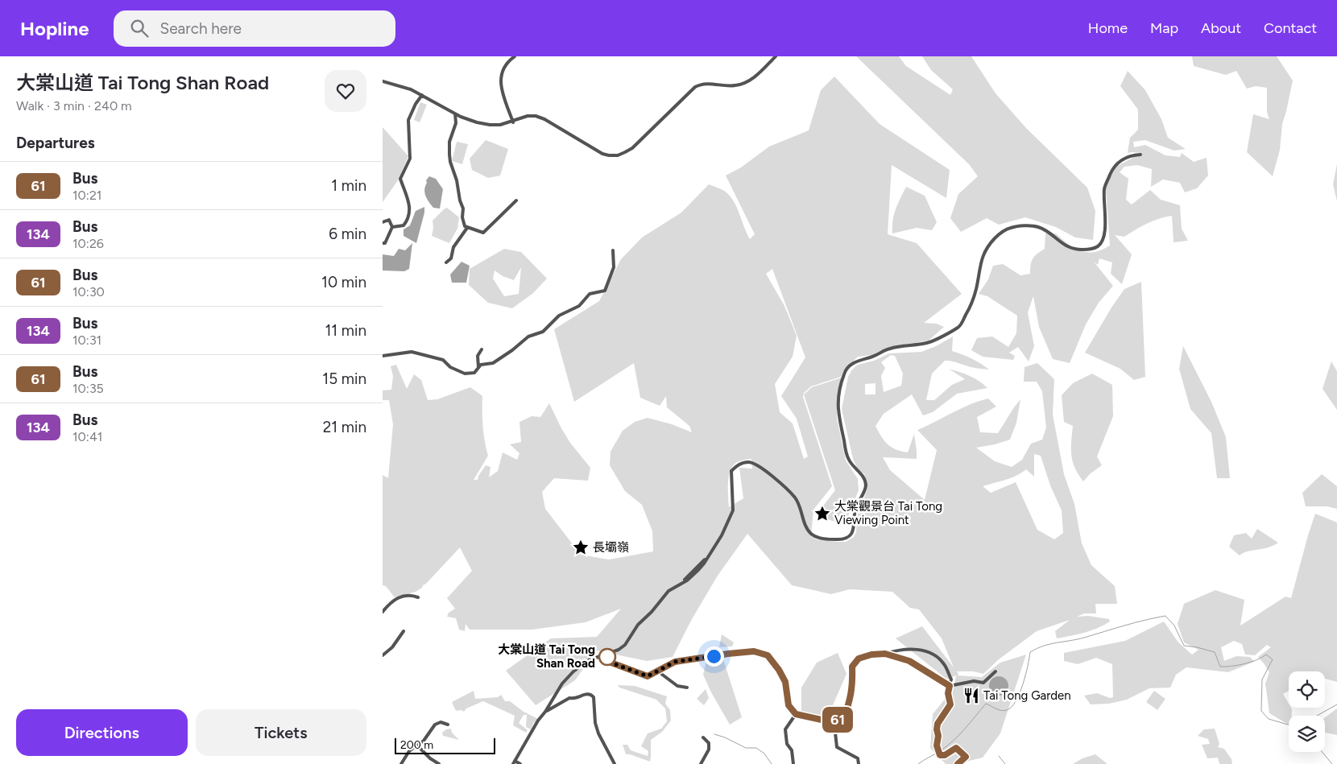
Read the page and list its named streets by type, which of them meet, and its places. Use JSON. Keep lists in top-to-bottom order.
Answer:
{
  "places": {
    "place": ["大棠觀景台 Tai Tong Viewing Point", "長壩嶺"],
    "other": ["大棠山道 Tai Tong Shan Road"],
    "restaurant": ["Tai Tong Garden"]
  },
  "lines": ["bus line 61"],
  "scale_bar": "200 m",
  "page": {
    "header": "Hopline",
    "search": "Search here",
    "nav": [
      "Home",
      "Map",
      "About",
      "Contact"
    ],
    "heading": [
      ["大棠山道 Tai Tong Shan Road", "Walk · 3 min · 240 m"],
      "Departures"
    ],
    "on_map": "61",
    "list": [
      {
        "mark": "61",
        "name": "Bus",
        "note": "10:21",
        "value": "1 min"
      },
      {
        "mark": "134",
        "name": "Bus",
        "note": "10:26",
        "value": "6 min"
      },
      {
        "mark": "61",
        "name": "Bus",
        "note": "10:30",
        "value": "10 min"
      },
      {
        "mark": "134",
        "name": "Bus",
        "note": "10:31",
        "value": "11 min"
      },
      {
        "mark": "61",
        "name": "Bus",
        "note": "10:35",
        "value": "15 min"
      },
      {
        "mark": "134",
        "name": "Bus",
        "note": "10:41",
        "value": "21 min"
      }
    ],
    "buttons": ["Directions", "Tickets"],
    "scale": "200 m"
  }
}
